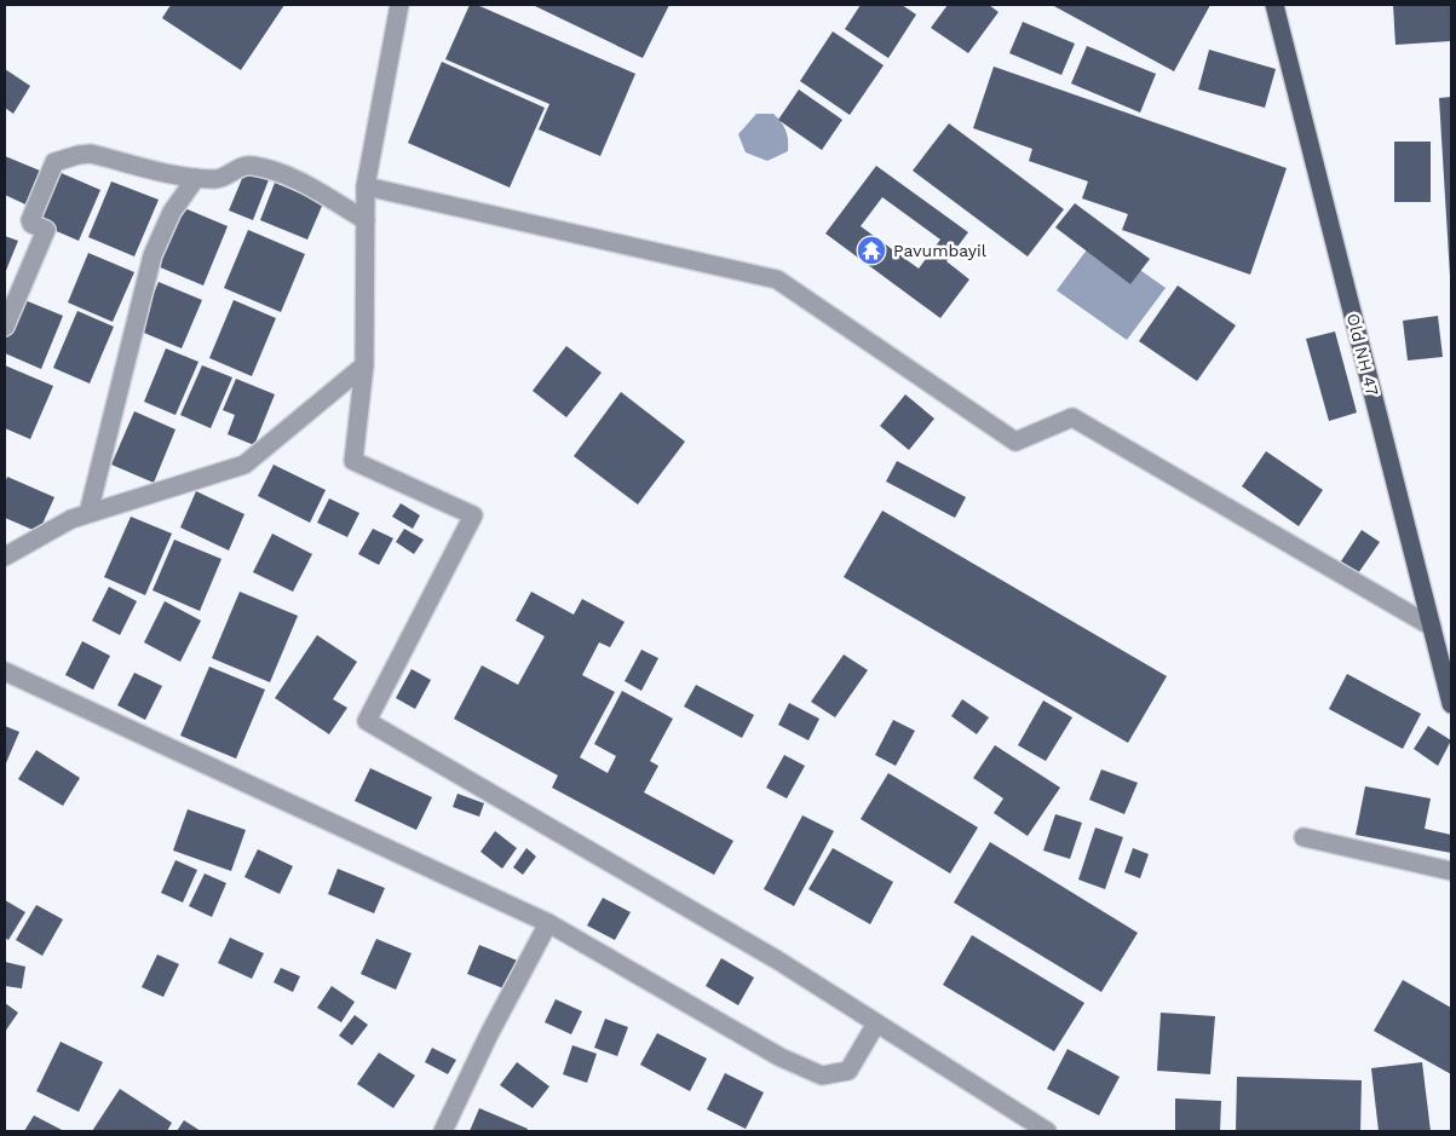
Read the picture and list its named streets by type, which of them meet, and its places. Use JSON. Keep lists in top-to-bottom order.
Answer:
{
  "streets": {
    "main road": ["Old NH 47"]
  },
  "places": {
    "temple": ["Pavumbayil"]
  }
}
